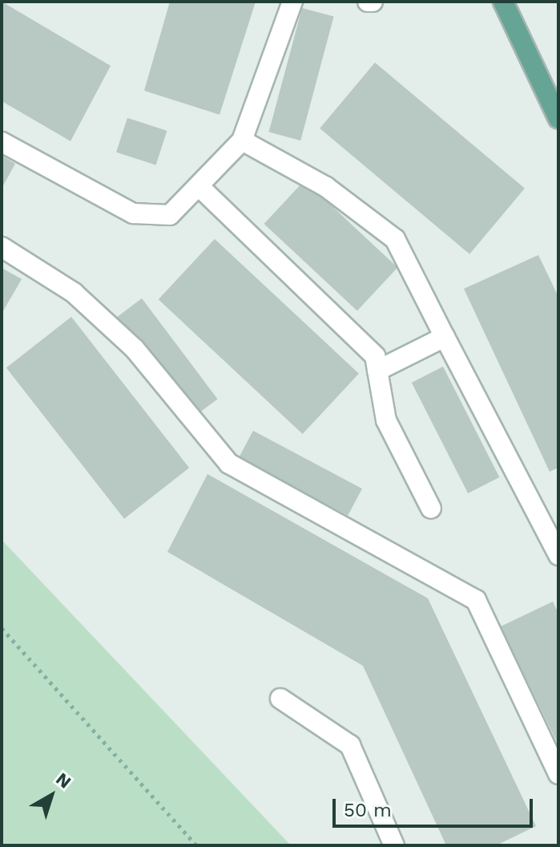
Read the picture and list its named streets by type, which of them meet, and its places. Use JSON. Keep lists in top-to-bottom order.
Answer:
{
  "scale_bar": "50 m",
  "north": "top right"
}
